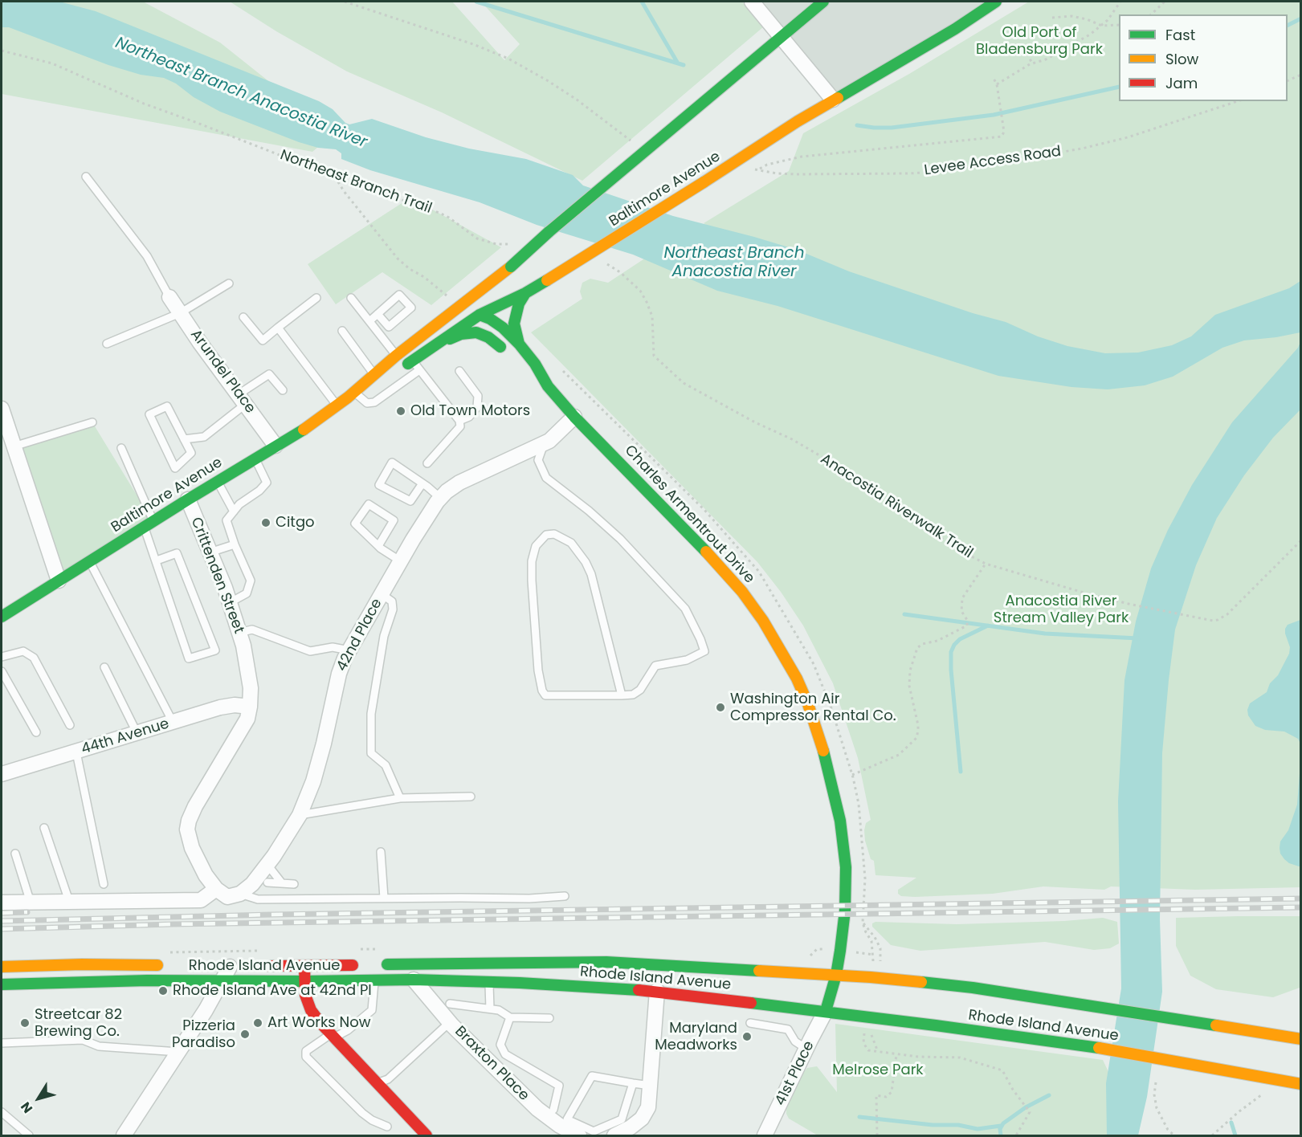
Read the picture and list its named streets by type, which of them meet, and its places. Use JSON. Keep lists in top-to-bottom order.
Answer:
{
  "streets": {
    "main road": ["Baltimore Avenue", "Charles Armentrout Drive", "Rhode Island Avenue"],
    "street": [
      "Arundel Place",
      "Crittenden Street",
      "42nd Place",
      "44th Avenue",
      "Braxton Place",
      "41st Place"
    ],
    "path": ["Levee Access Road", "Northeast Branch Trail", "Anacostia Riverwalk Trail"]
  },
  "crossings": [
    ["Levee Access Road", "Baltimore Avenue"],
    ["Baltimore Avenue", "Arundel Place"],
    ["Baltimore Avenue", "Charles Armentrout Drive"],
    ["Baltimore Avenue", "Crittenden Street"],
    ["Charles Armentrout Drive", "42nd Place"],
    ["Charles Armentrout Drive", "Rhode Island Avenue"],
    ["Charles Armentrout Drive", "41st Place"],
    ["Crittenden Street", "44th Avenue"],
    ["Rhode Island Avenue", "Braxton Place"],
    ["Rhode Island Avenue", "41st Place"]
  ],
  "water": ["Northeast Branch Anacostia River"],
  "parks": ["Old Port of Bladensburg Park", "Anacostia River Stream Valley Park", "Melrose Park"],
  "places": [
    "Old Town Motors",
    "Citgo",
    "Washington Air Compressor Rental Co.",
    "Rhode Island Ave at 42nd Pl",
    "Streetcar 82 Brewing Co.",
    "Art Works Now",
    "Pizzeria Paradiso",
    "Maryland Meadworks"
  ],
  "legend": ["Fast", "Slow", "Jam"],
  "north": "bottom left"
}
